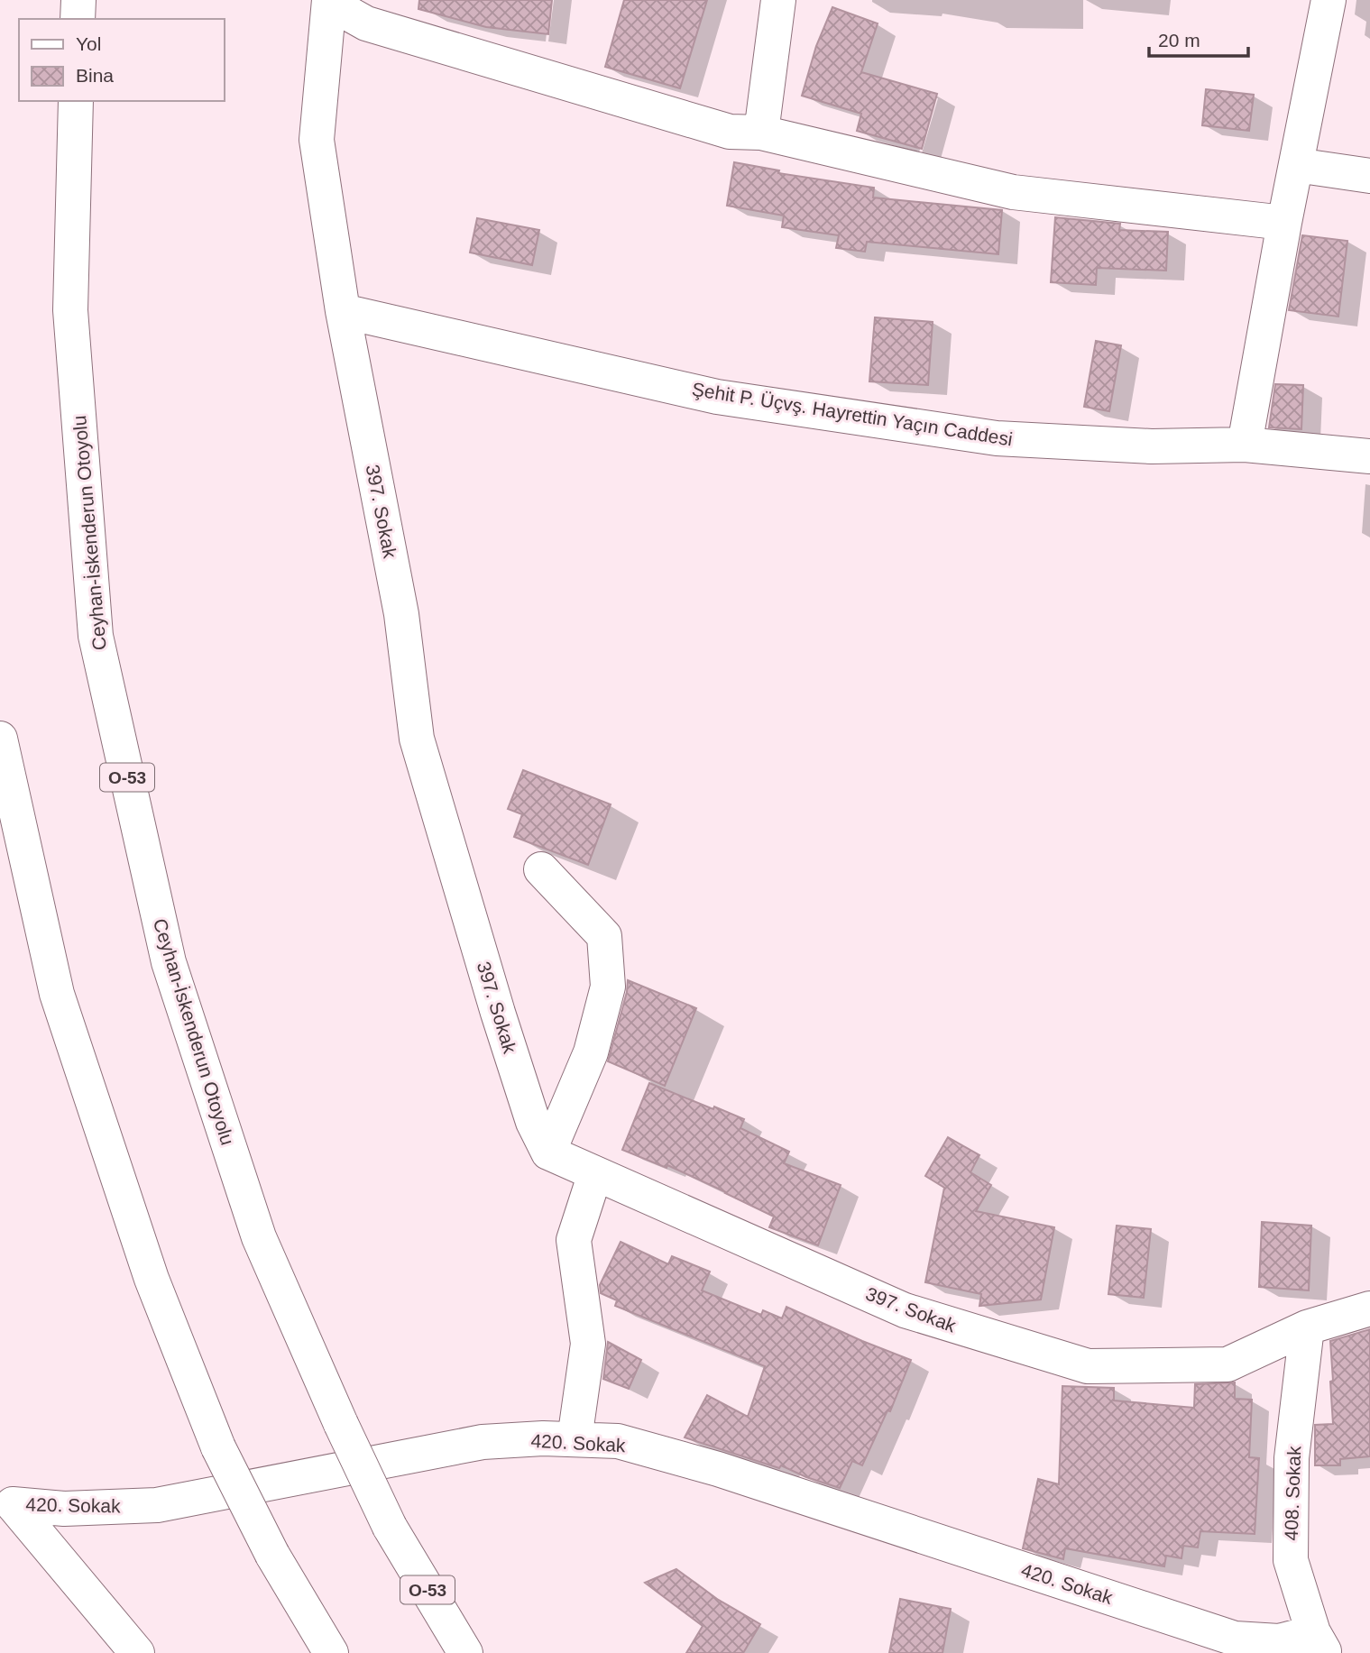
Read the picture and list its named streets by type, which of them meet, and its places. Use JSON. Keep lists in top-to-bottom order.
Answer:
{
  "streets": {
    "main road": [
      "Şehit P. Üçvş. Hayrettin Yaçın Caddesi",
      "397. Sokak",
      "Ceyhan-İskenderun Otoyolu",
      "O-53",
      "420. Sokak",
      "408. Sokak"
    ]
  },
  "crossings": [
    ["Şehit P. Üçvş. Hayrettin Yaçın Caddesi", "397. Sokak"],
    ["397. Sokak", "408. Sokak"],
    ["420. Sokak", "408. Sokak"]
  ],
  "legend": ["Yol", "Bina"],
  "scale_bar": "20 m"
}
